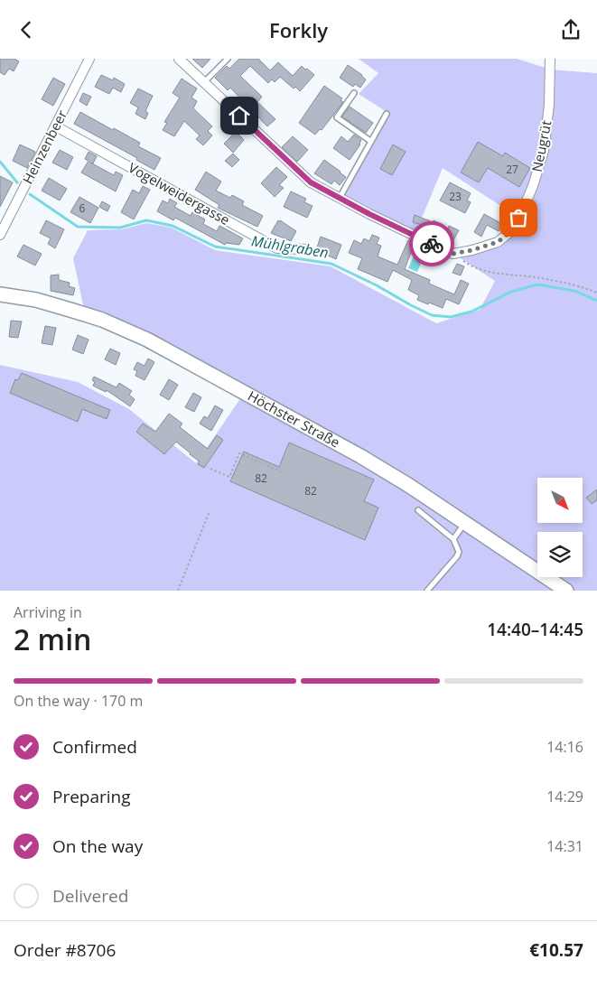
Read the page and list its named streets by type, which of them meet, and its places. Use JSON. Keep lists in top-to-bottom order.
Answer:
{
  "streets": {
    "main road": ["Höchster Straße"],
    "street": ["Neugrüt", "Heinzenbeer", "Vogelweidergasse"]
  },
  "crossings": [
    ["Heinzenbeer", "Vogelweidergasse"]
  ],
  "water": ["Mühlgraben"],
  "house_numbers": [
    "27",
    "23",
    "6",
    "82",
    "82"
  ],
  "north": "bottom right",
  "page": {
    "header": "Forkly",
    "heading": ["2 min", "Arriving in", "14:40–14:45"],
    "panel": ["Order #8706", "€10.57"],
    "bar": "On the way · 170 m",
    "list": [
      ["Confirmed", "14:16"],
      ["Preparing", "14:29"],
      ["On the way", "14:31"],
      "Delivered"
    ]
  }
}
